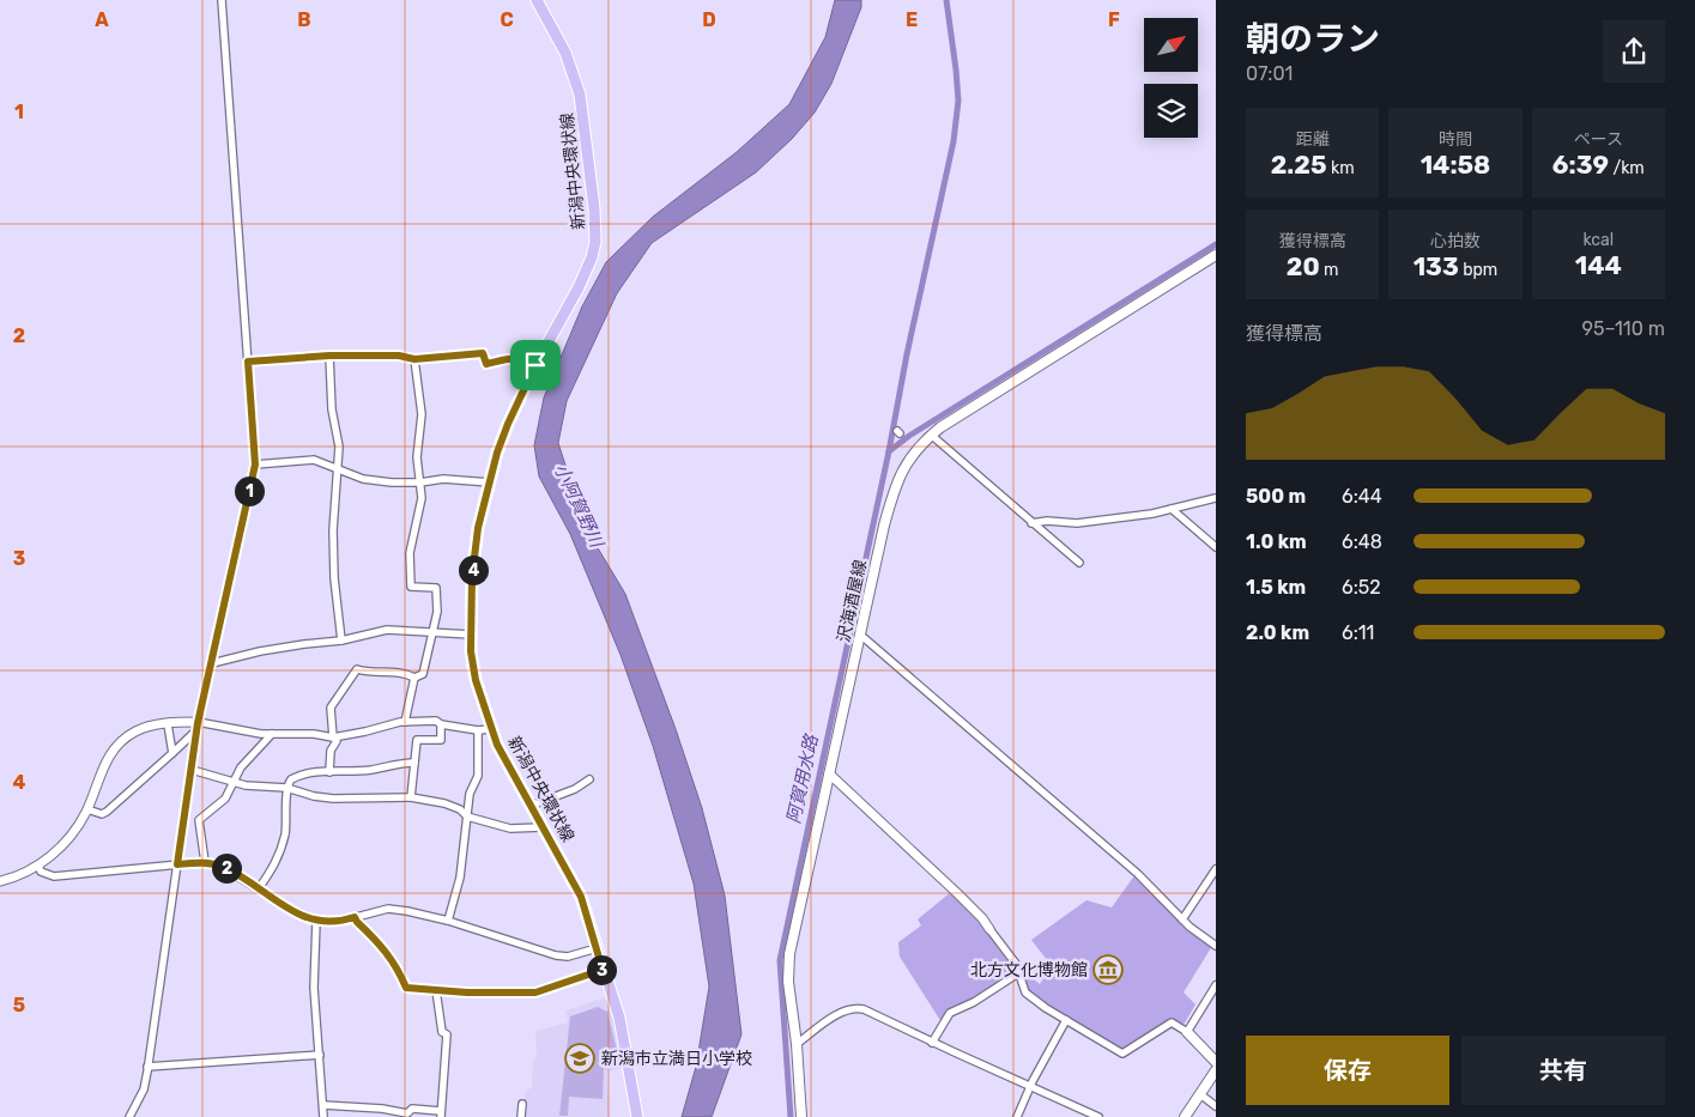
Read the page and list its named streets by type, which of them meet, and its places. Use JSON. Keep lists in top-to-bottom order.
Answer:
{
  "streets": {
    "main road": ["新潟中央環状線", "沢海酒屋線"]
  },
  "water": ["小阿賀野川", "阿賀用水路"],
  "places": {
    "museum": ["北方文化博物館"],
    "school or university": ["新潟市立満日小学校"]
  },
  "north": "top right",
  "page": {
    "heading": ["朝のラン", "07:01"],
    "stats": [
      ["距離", "2.25 km"],
      ["時間", "14:58"],
      ["ペース", "6:39 /km"],
      ["獲得標高", "20 m"],
      ["心拍数", "133 bpm"],
      ["kcal", "144"]
    ],
    "chart": ["獲得標高", "95–110 m"],
    "list": [
      {
        "name": "500 m",
        "note": "6:44"
      },
      {
        "name": "1.0 km",
        "note": "6:48"
      },
      {
        "name": "1.5 km",
        "note": "6:52"
      },
      {
        "name": "2.0 km",
        "note": "6:11"
      }
    ],
    "pins": [
      "1",
      "4",
      "2",
      "3"
    ],
    "buttons": ["保存", "共有"]
  },
  "grid": {
    "columns": [
      "A",
      "B",
      "C",
      "D",
      "E",
      "F"
    ],
    "rows": [
      "1",
      "2",
      "3",
      "4",
      "5"
    ]
  }
}
